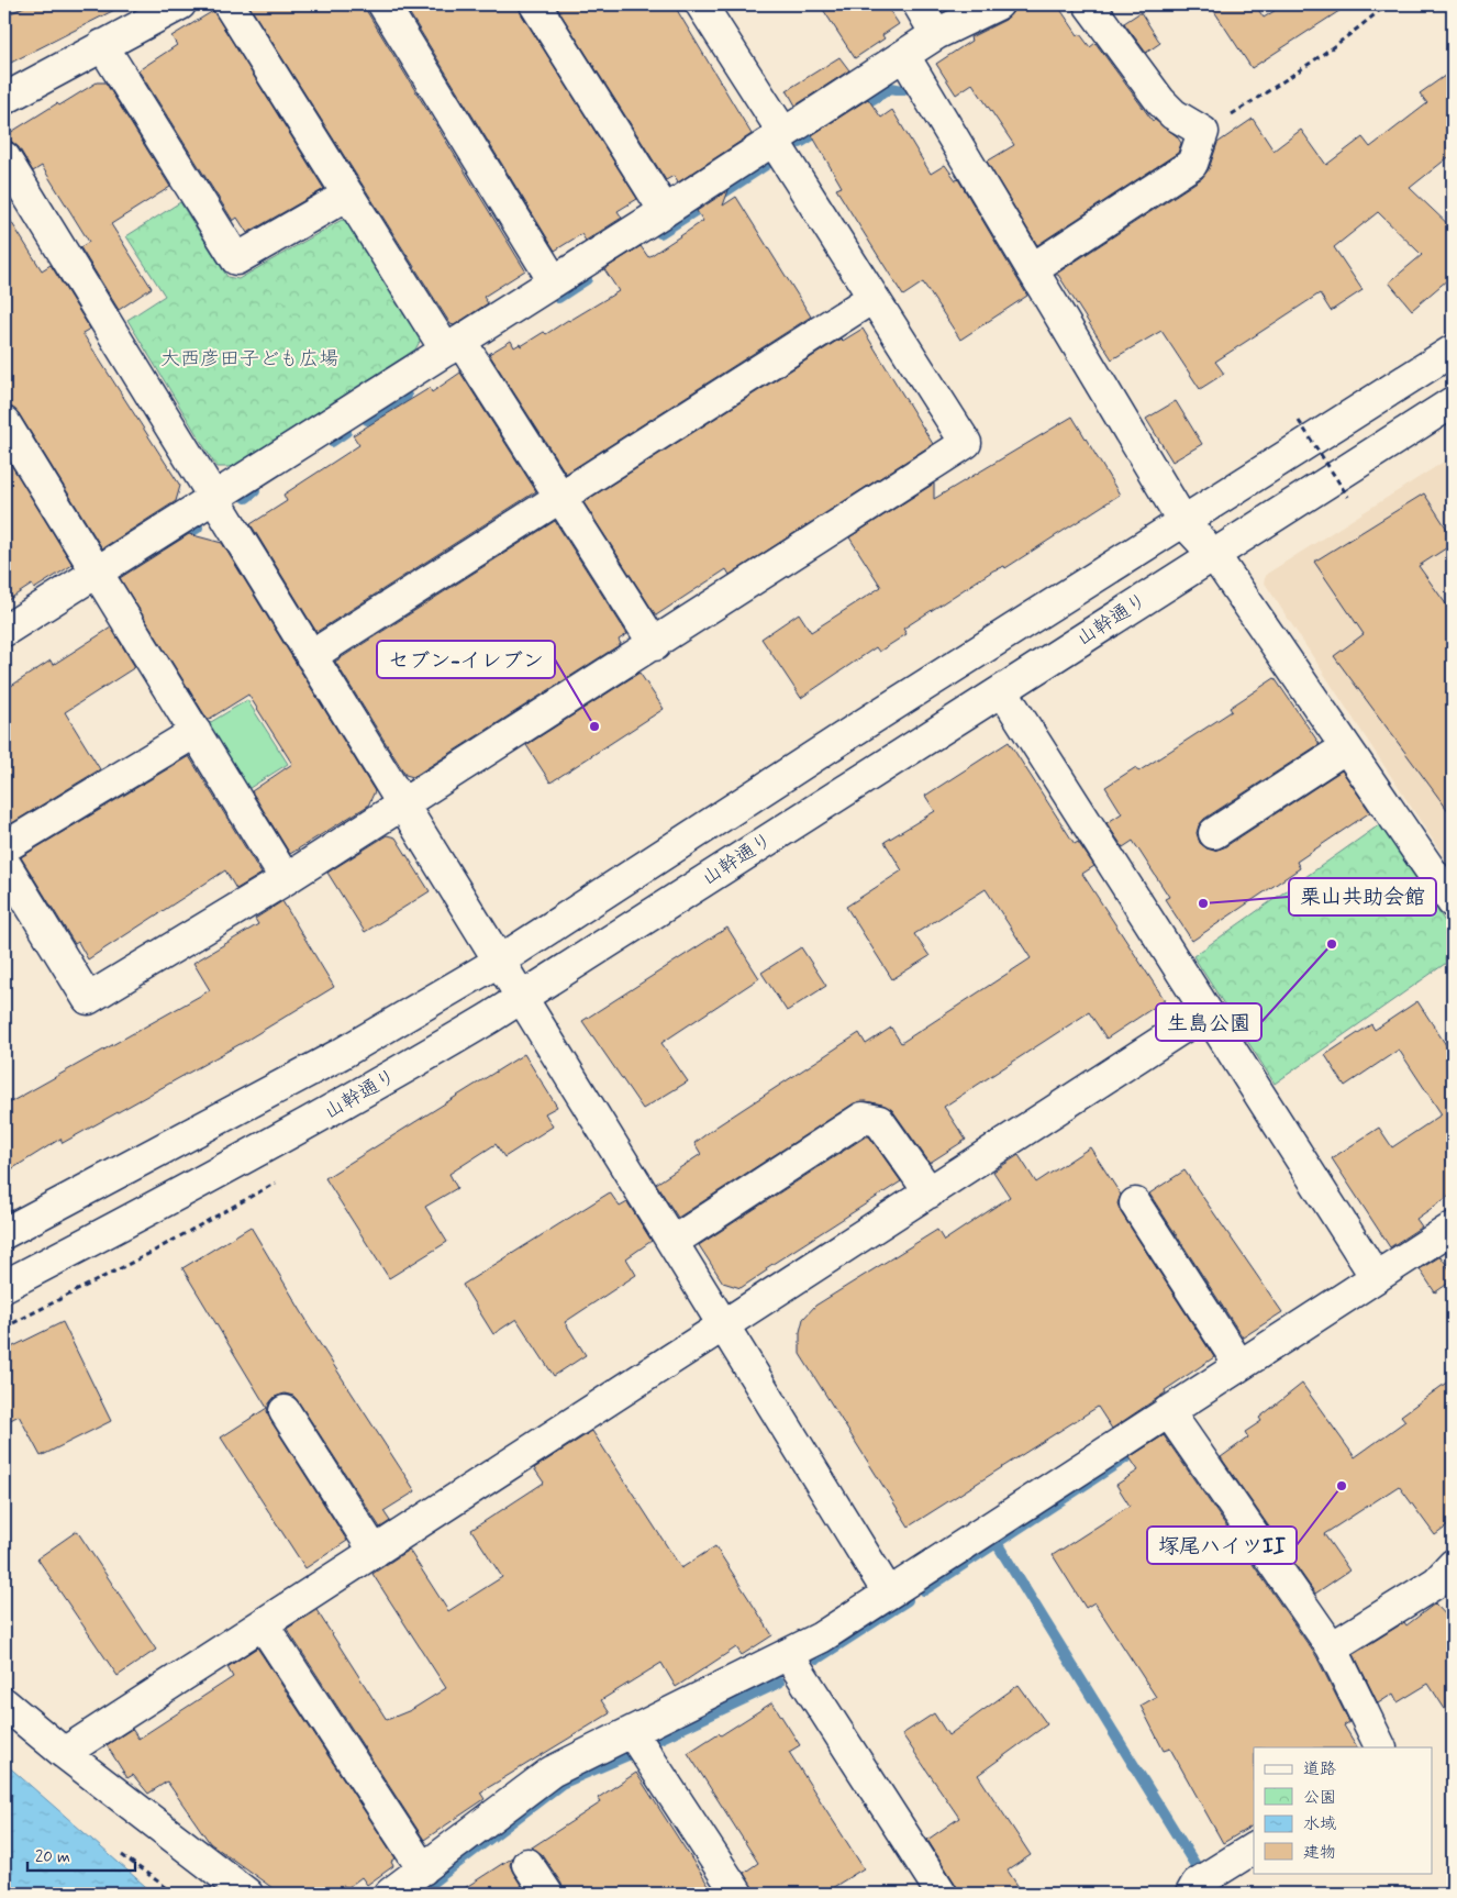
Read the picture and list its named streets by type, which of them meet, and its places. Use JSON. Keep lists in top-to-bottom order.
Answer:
{
  "streets": {
    "street": ["山幹通り"]
  },
  "parks": ["大西彦田子ども広場"],
  "places": [
    "セブン-イレブン",
    "栗山共助会館",
    "生島公園",
    "塚尾ハイツII"
  ],
  "legend": [
    "道路",
    "公園",
    "水域",
    "建物"
  ],
  "scale_bar": "20 m"
}
